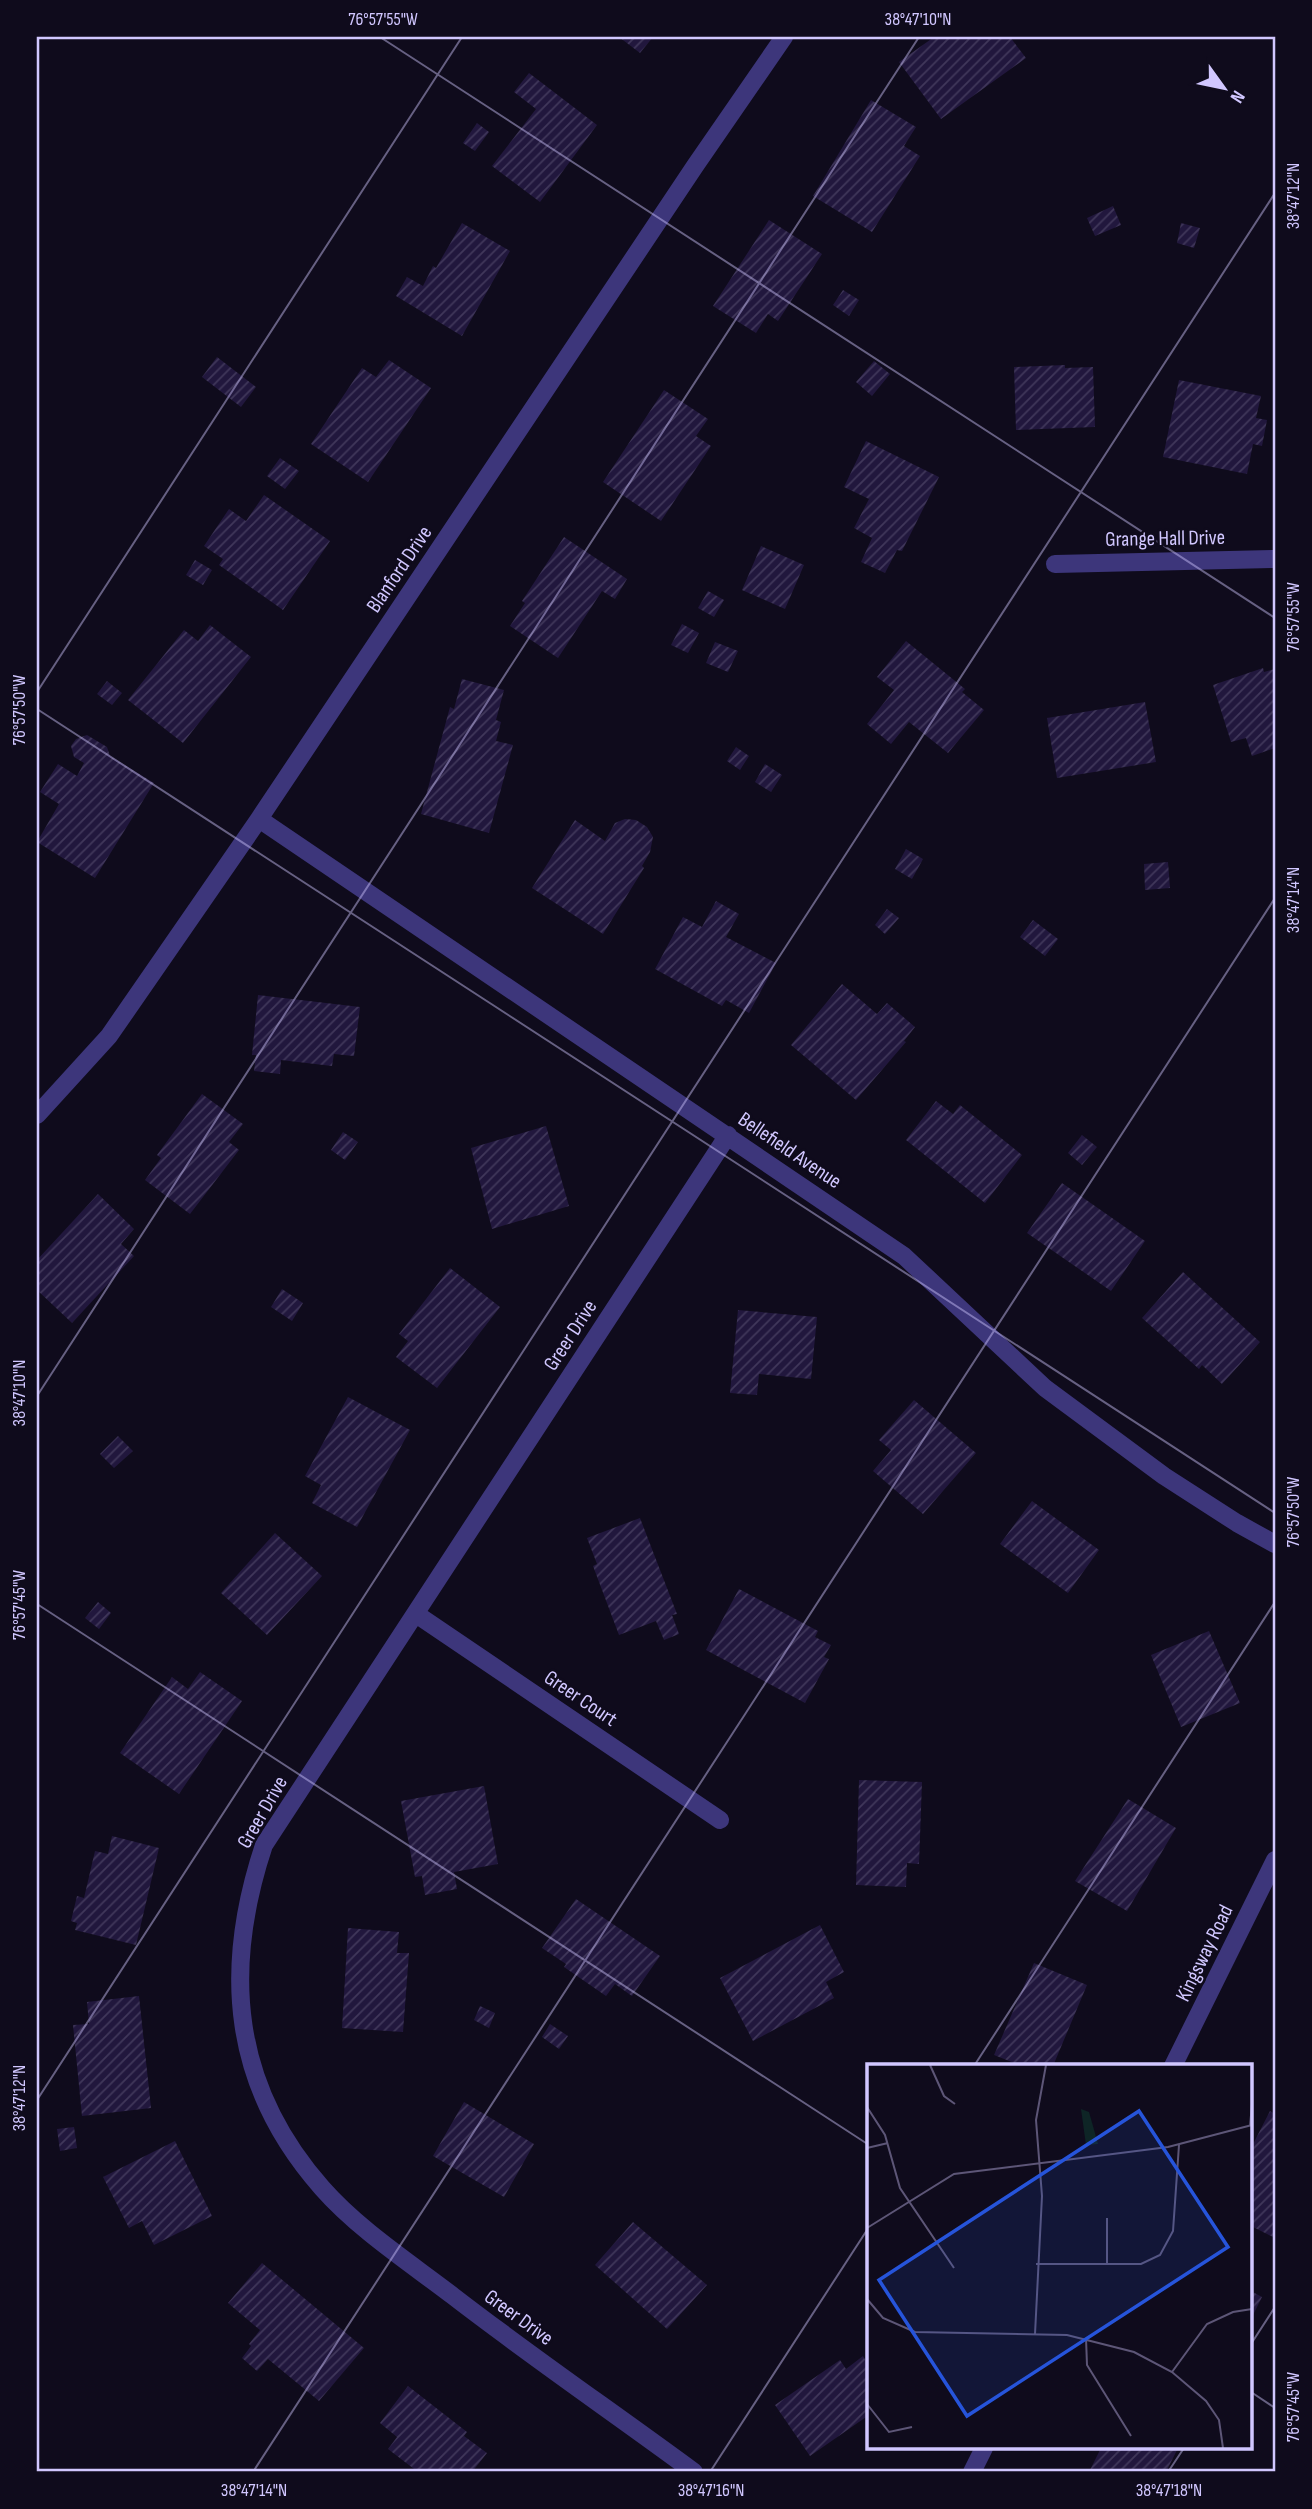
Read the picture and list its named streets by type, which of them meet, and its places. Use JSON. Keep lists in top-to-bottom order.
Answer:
{
  "streets": {
    "street": [
      "Grange Hall Drive",
      "Blanford Drive",
      "Bellefield Avenue",
      "Greer Drive",
      "Greer Court",
      "Kingsway Road"
    ]
  },
  "crossings": [
    ["Blanford Drive", "Bellefield Avenue"],
    ["Bellefield Avenue", "Greer Drive"],
    ["Greer Drive", "Greer Court"]
  ],
  "north": "bottom right",
  "coordinates": [
    "76°57'55\"W",
    "38°47'10\"N",
    "38°47'12\"N",
    "76°57'50\"W",
    "38°47'14\"N",
    "76°57'45\"W",
    "38°47'16\"N",
    "38°47'18\"N"
  ]
}
